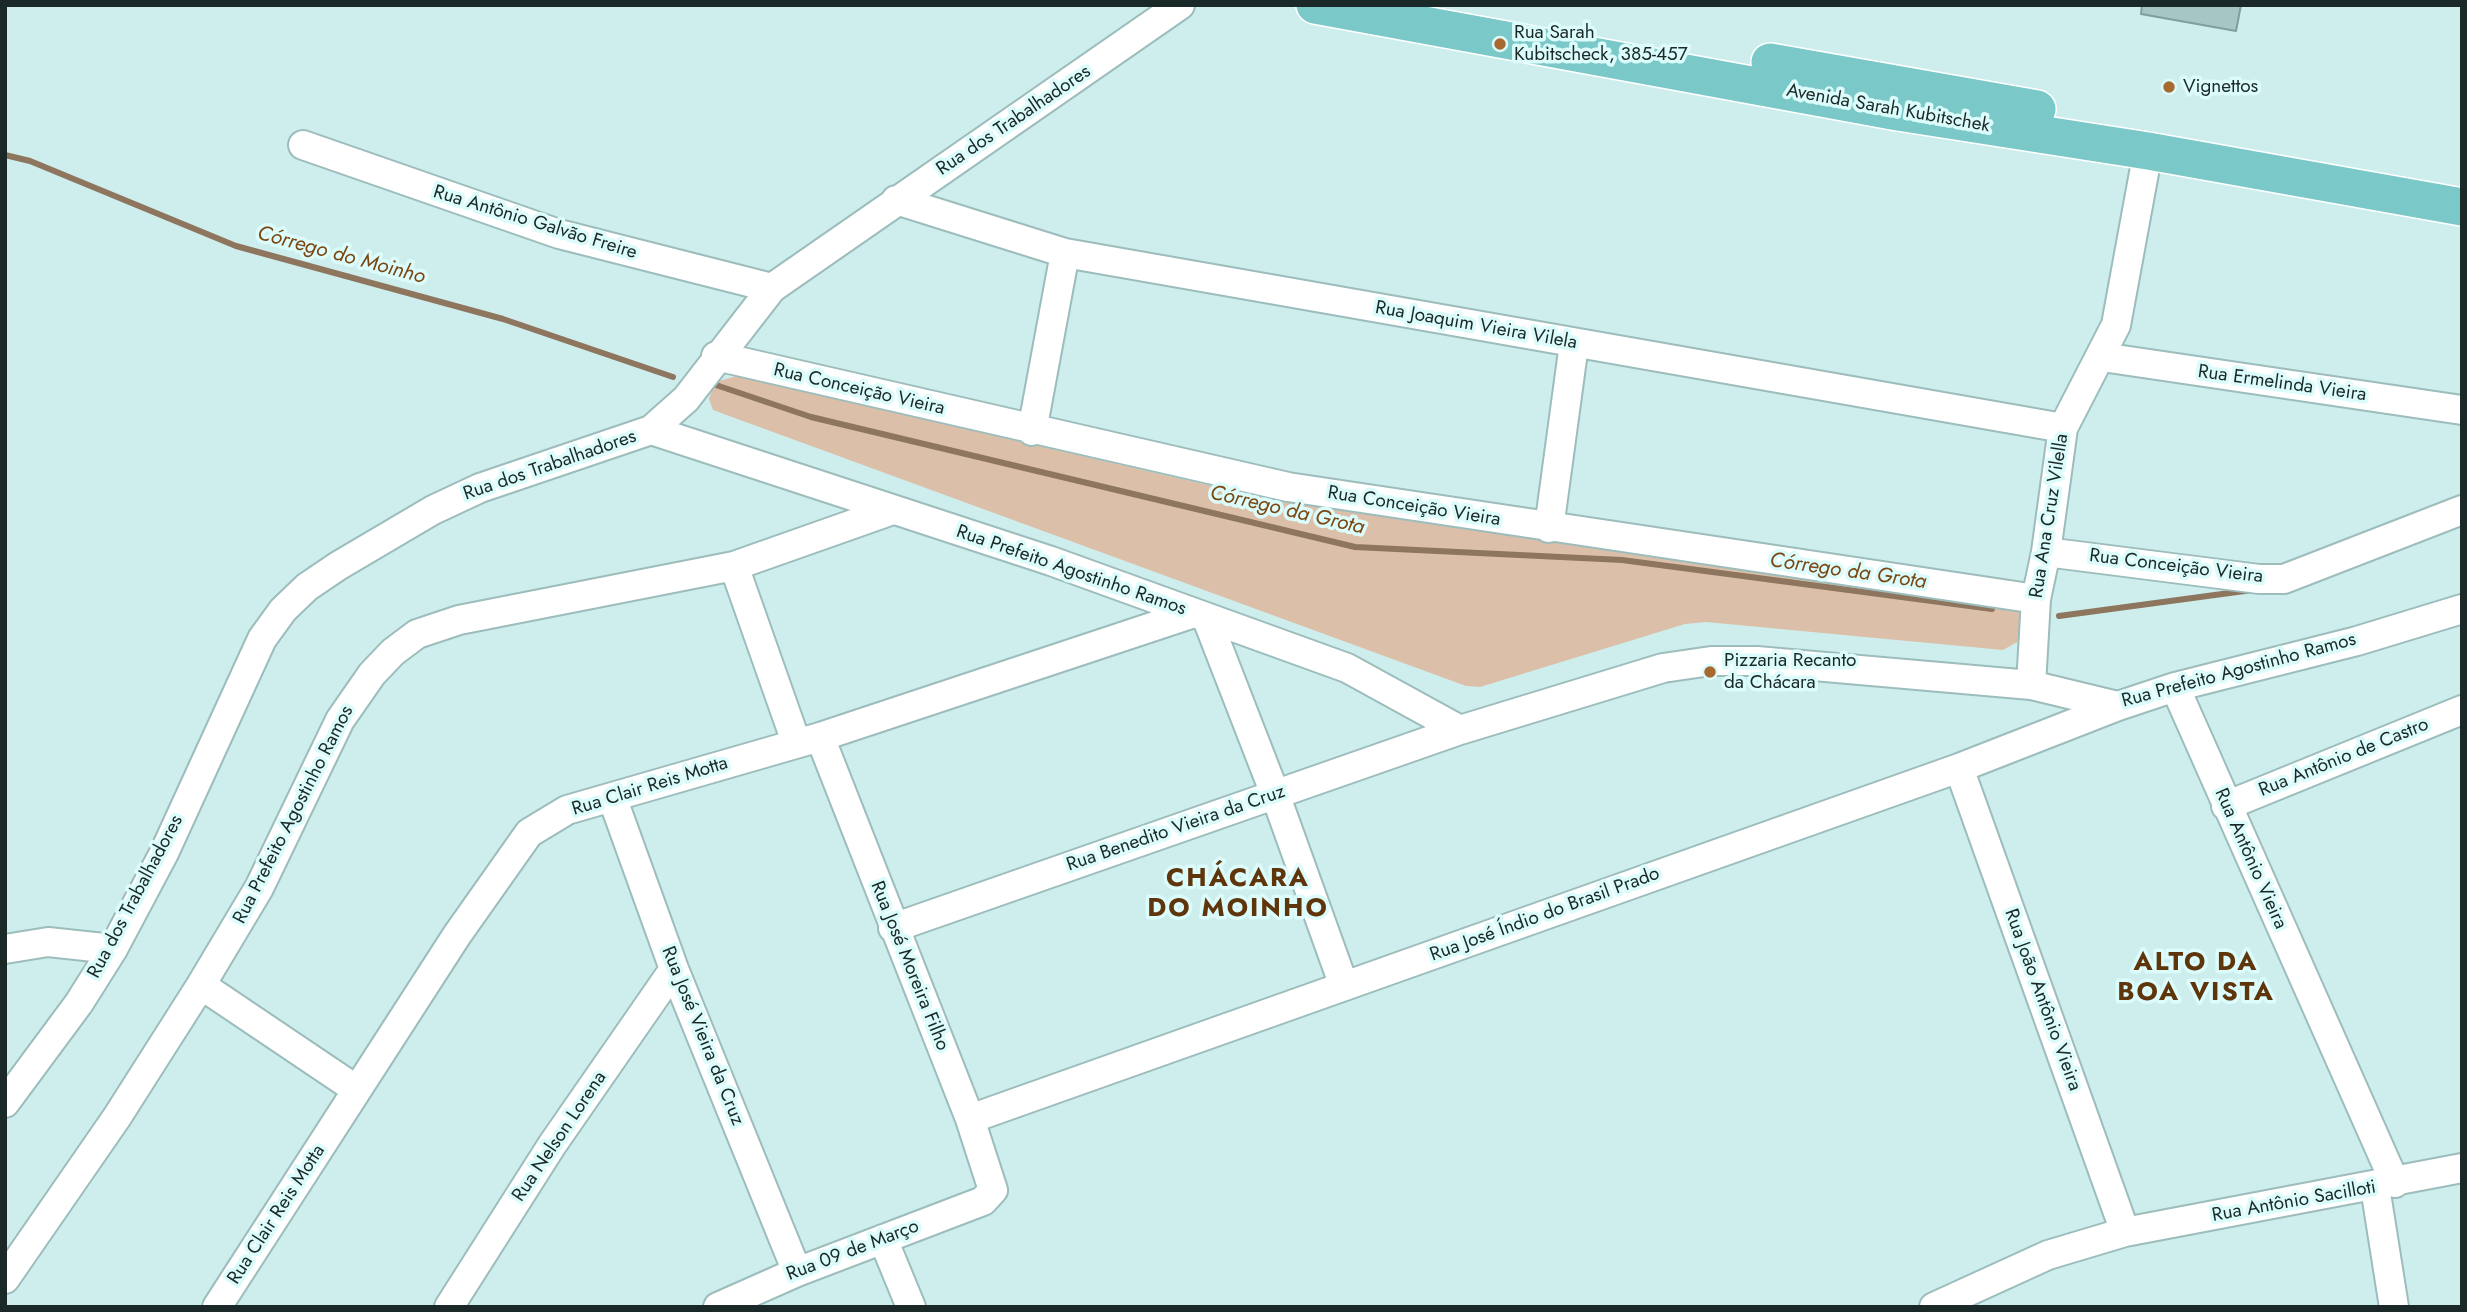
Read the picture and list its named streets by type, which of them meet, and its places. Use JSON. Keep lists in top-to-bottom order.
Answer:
{
  "streets": {
    "main road": ["Avenida Sarah Kubitschek"],
    "street": [
      "Rua dos Trabalhadores",
      "Rua Antônio Galvão Freire",
      "Rua Joaquim Vieira Vilela",
      "Rua Ermelinda Vieira",
      "Rua Conceição Vieira",
      "Rua Ana Cruz Vilella",
      "Rua Prefeito Agostinho Ramos",
      "Rua Antônio de Castro",
      "Rua Clair Reis Motta",
      "Rua Benedito Vieira da Cruz",
      "Rua Antônio Vieira",
      "Rua José Índio do Brasil Prado",
      "Rua José Moreira Filho",
      "Rua João Antônio Vieira",
      "Rua José Vieira da Cruz",
      "Rua Nelson Lorena",
      "Rua Antônio Sacilloti",
      "Rua 09 de Março"
    ]
  },
  "crossings": [
    ["Avenida Sarah Kubitschek", "Rua Ana Cruz Vilella"],
    ["Rua dos Trabalhadores", "Rua Antônio Galvão Freire"],
    ["Rua dos Trabalhadores", "Rua Joaquim Vieira Vilela"],
    ["Rua dos Trabalhadores", "Rua Conceição Vieira"],
    ["Rua Joaquim Vieira Vilela", "Rua Ana Cruz Vilella"],
    ["Rua Ermelinda Vieira", "Rua Ana Cruz Vilella"],
    ["Rua Conceição Vieira", "Rua Ana Cruz Vilella"],
    ["Rua Ana Cruz Vilella", "Rua Prefeito Agostinho Ramos"],
    ["Rua Prefeito Agostinho Ramos", "Rua Clair Reis Motta"],
    ["Rua Prefeito Agostinho Ramos", "Rua Benedito Vieira da Cruz"],
    ["Rua Prefeito Agostinho Ramos", "Rua Antônio Vieira"],
    ["Rua Prefeito Agostinho Ramos", "Rua José Índio do Brasil Prado"],
    ["Rua Prefeito Agostinho Ramos", "Rua José Moreira Filho"],
    ["Rua Antônio de Castro", "Rua Antônio Vieira"],
    ["Rua Clair Reis Motta", "Rua José Moreira Filho"],
    ["Rua Clair Reis Motta", "Rua José Vieira da Cruz"],
    ["Rua Benedito Vieira da Cruz", "Rua José Moreira Filho"],
    ["Rua Antônio Vieira", "Rua Antônio Sacilloti"],
    ["Rua José Índio do Brasil Prado", "Rua José Moreira Filho"],
    ["Rua José Índio do Brasil Prado", "Rua João Antônio Vieira"],
    ["Rua José Moreira Filho", "Rua 09 de Março"],
    ["Rua João Antônio Vieira", "Rua Antônio Sacilloti"],
    ["Rua José Vieira da Cruz", "Rua Nelson Lorena"],
    ["Rua José Vieira da Cruz", "Rua 09 de Março"]
  ],
  "districts": ["CHÁCARA DO MOINHO", "ALTO DA BOA VISTA"],
  "water": ["Córrego do Moinho", "Córrego da Grota"],
  "places": ["Rua Sarah Kubitscheck, 385-457", "Vignettos", "Pizzaria Recanto da Chácara"]
}
